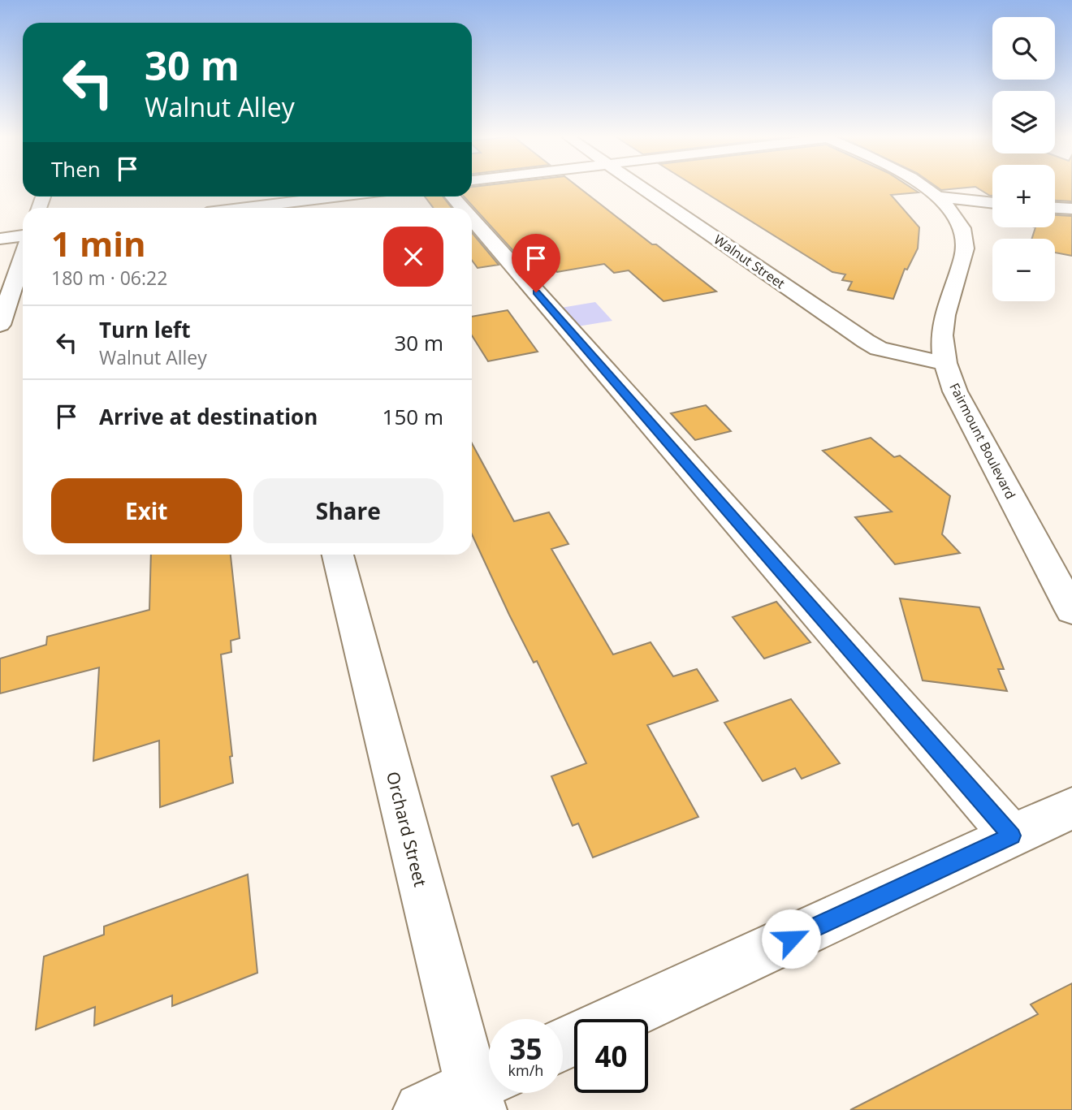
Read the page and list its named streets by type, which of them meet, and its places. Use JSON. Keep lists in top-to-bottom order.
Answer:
{
  "streets": {
    "street": ["Walnut Street", "Fairmount Boulevard", "Orchard Street"]
  },
  "crossings": [
    ["Walnut Street", "Fairmount Boulevard"]
  ],
  "page": {
    "map_buttons": ["+", "−"],
    "turn": ["30 m", "Walnut Alley"],
    "then": "Then",
    "heading": ["1 min", "180 m · 06:22"],
    "list": [
      {
        "name": "Turn left",
        "note": "Walnut Alley",
        "value": "30 m"
      },
      {
        "name": "Arrive at destination",
        "value": "150 m"
      }
    ],
    "buttons": ["Exit", "Share"],
    "speed": "35 km/h",
    "limit": "40"
  }
}
